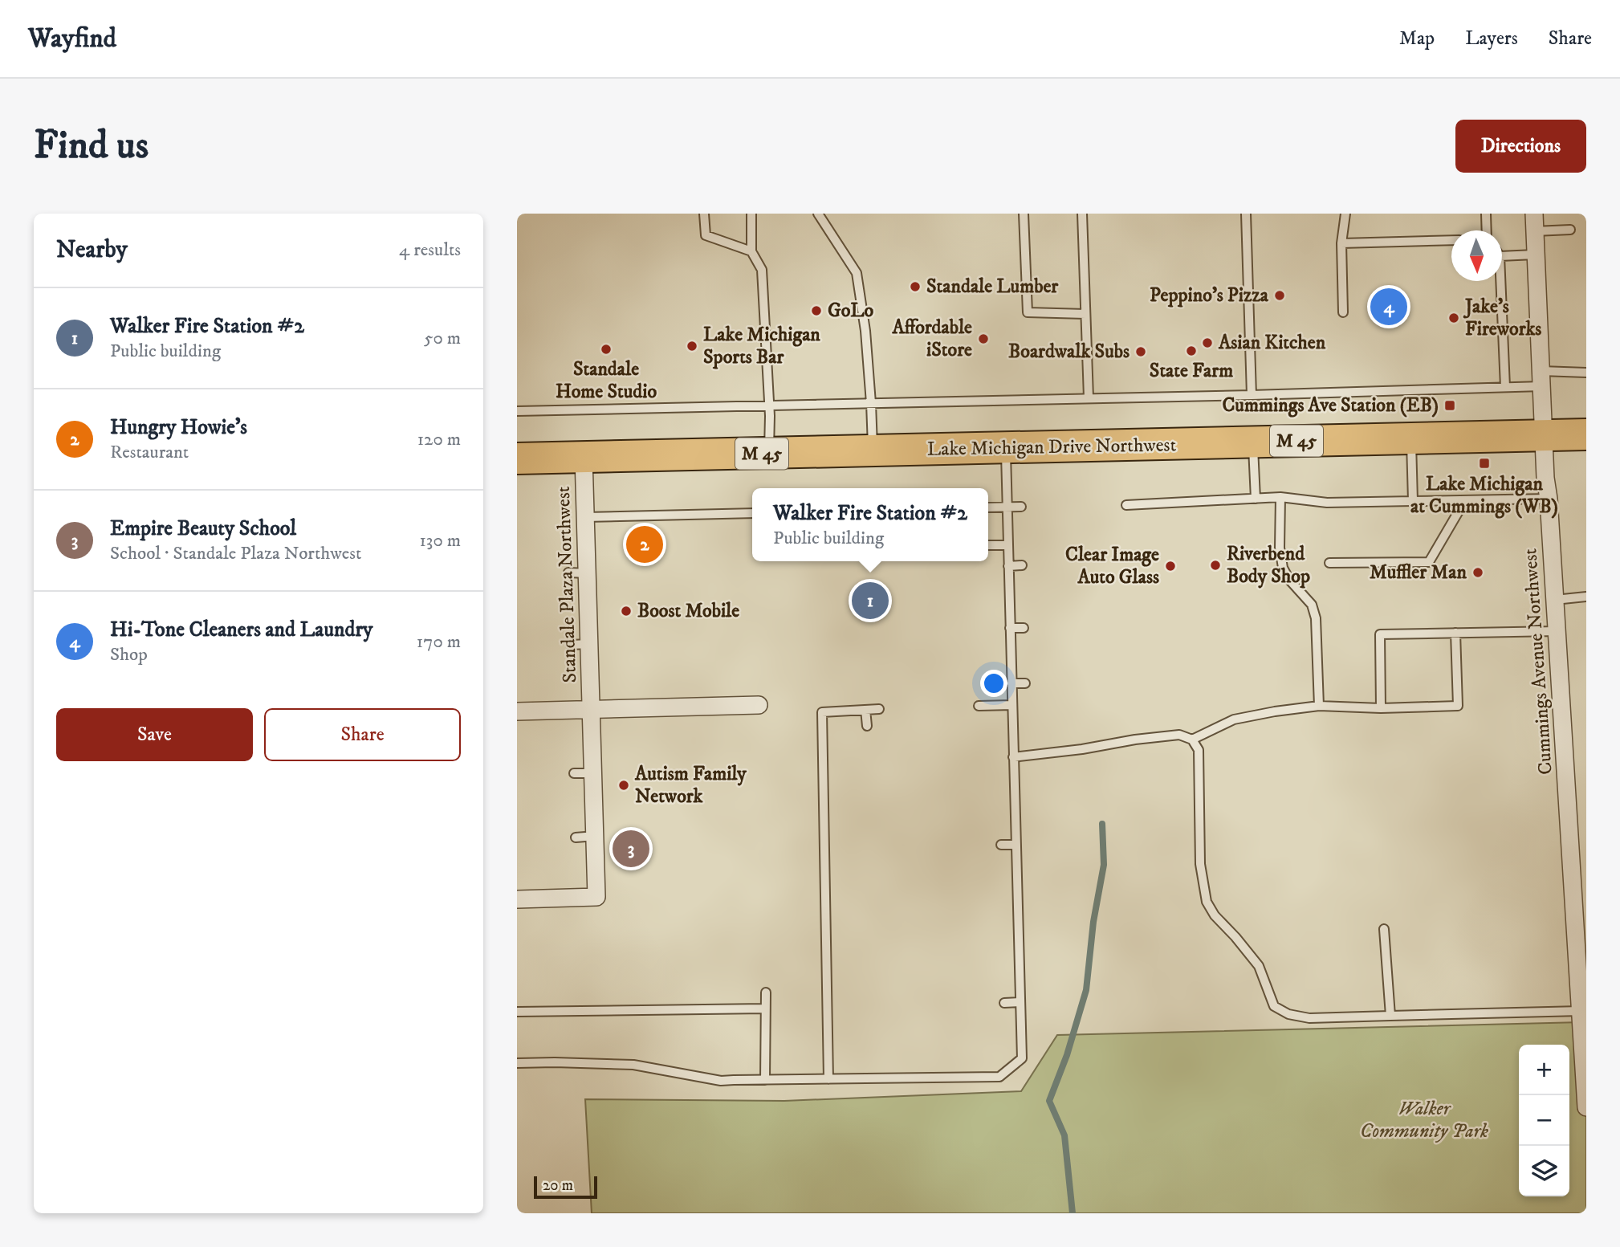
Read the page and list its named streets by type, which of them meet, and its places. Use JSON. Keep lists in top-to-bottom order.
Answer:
{
  "streets": {
    "highway": ["M 45", "Lake Michigan Drive Northwest"],
    "street": ["Standale Plaza Northwest", "Cummings Avenue Northwest"]
  },
  "crossings": [
    ["Lake Michigan Drive Northwest", "Standale Plaza Northwest"],
    ["Lake Michigan Drive Northwest", "Cummings Avenue Northwest"]
  ],
  "parks": ["Walker Community Park"],
  "places": {
    "other": [
      "Standale Lumber",
      "Peppino's Pizza",
      "GoLo",
      "Jake's Fireworks",
      "Affordable iStore",
      "Asian Kitchen",
      "Lake Michigan Sports Bar",
      "Standale Home Studio",
      "State Farm",
      "Boardwalk Subs",
      "Riverbend Body Shop",
      "Clear Image Auto Glass",
      "Muffler Man",
      "Boost Mobile",
      "Autism Family Network"
    ],
    "transit": ["Cummings Ave Station (EB)", "Lake Michigan at Cummings (WB)"]
  },
  "scale_bar": "20 m",
  "north": "bottom",
  "page": {
    "header": "Wayfind",
    "nav": ["Map", "Layers", "Share"],
    "buttons": [
      "Directions",
      ["Save", "Share"]
    ],
    "title": "Find us",
    "heading": ["Nearby", "4 results"],
    "pins": [
      "4",
      "2",
      "1",
      "3"
    ],
    "list": [
      {
        "mark": "1",
        "name": "Walker Fire Station #2",
        "note": "Public building",
        "value": "50 m"
      },
      {
        "mark": "2",
        "name": "Hungry Howie's",
        "note": "Restaurant",
        "value": "120 m"
      },
      {
        "mark": "3",
        "name": "Empire Beauty School",
        "note": "School · Standale Plaza Northwest",
        "value": "130 m"
      },
      {
        "mark": "4",
        "name": "Hi-Tone Cleaners and Laundry",
        "note": "Shop",
        "value": "170 m"
      }
    ],
    "popup": ["Walker Fire Station #2", "Public building"],
    "map_buttons": ["+", "−"],
    "scale": "20 m"
  }
}
